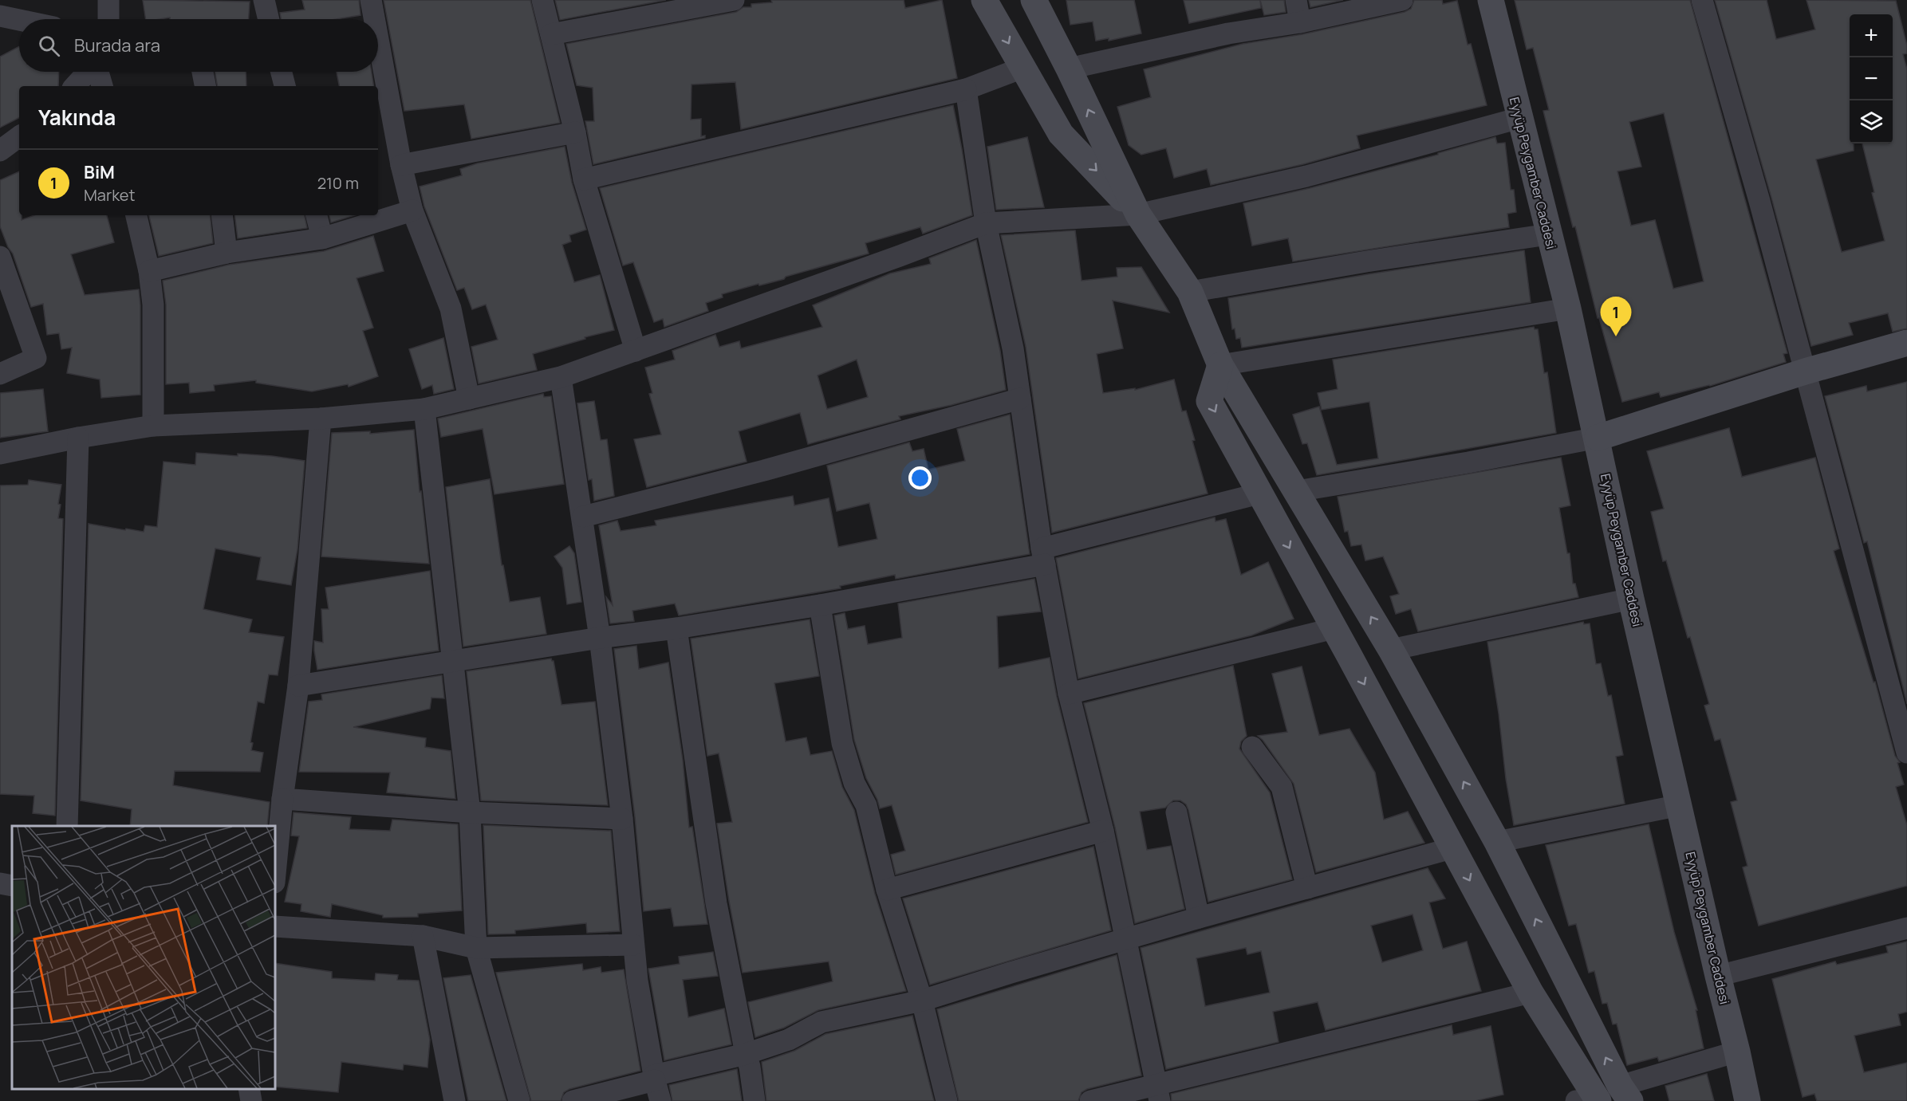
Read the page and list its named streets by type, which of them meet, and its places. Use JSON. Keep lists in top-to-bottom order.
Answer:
{
  "streets": {
    "street": ["Eyyüp Peygamber Caddesi"]
  },
  "page": {
    "map_buttons": ["+", "−"],
    "search": "Burada ara",
    "heading": "Yakında",
    "list": [
      {
        "mark": "1",
        "name": "BiM",
        "note": "Market",
        "value": "210 m"
      }
    ],
    "pins": "1"
  }
}
